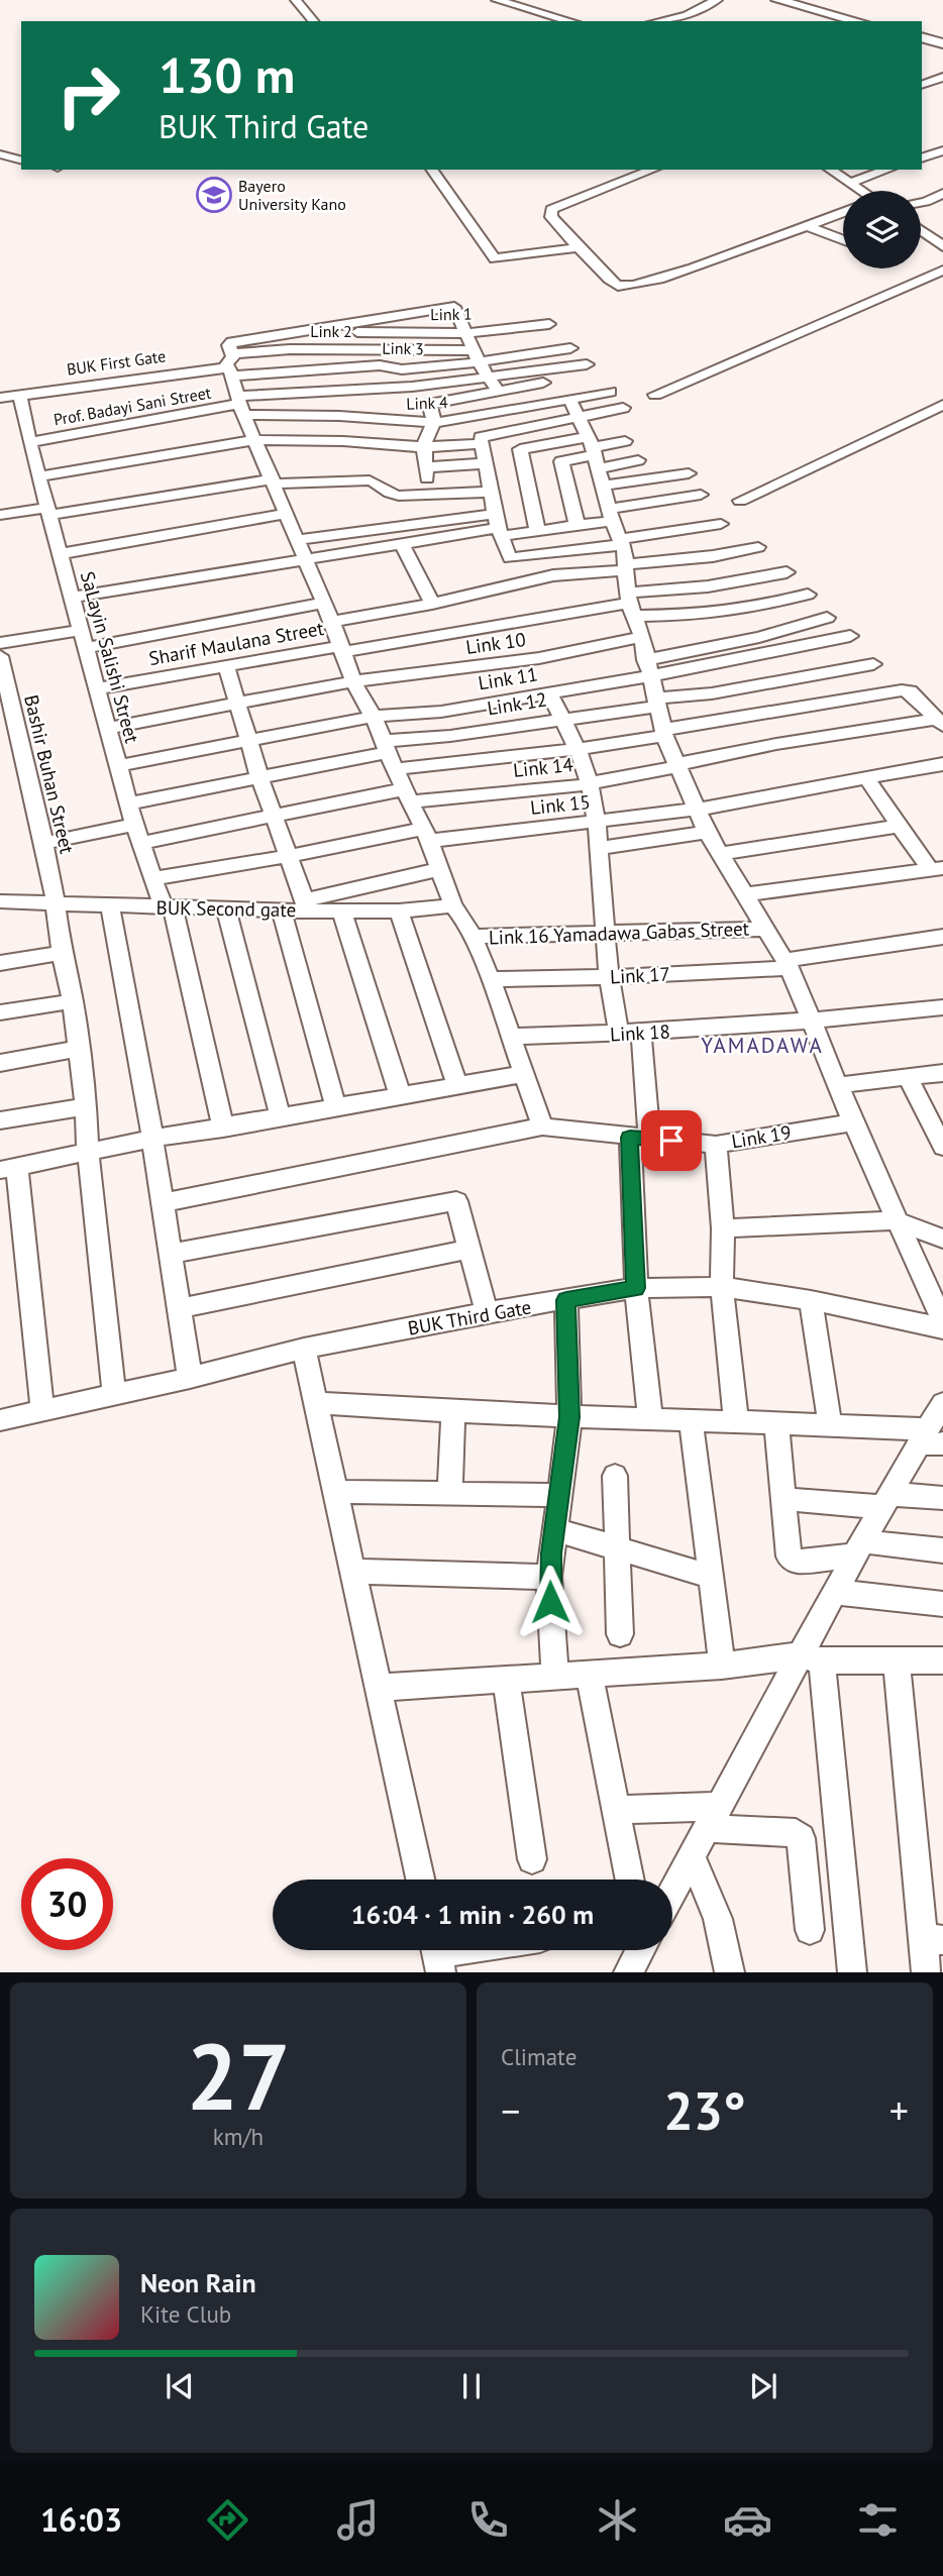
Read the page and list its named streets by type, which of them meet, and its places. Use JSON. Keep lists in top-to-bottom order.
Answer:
{
  "streets": {
    "street": [
      "Link 1",
      "Link 2",
      "Link 3",
      "BUK First Gate",
      "Link 4",
      "Prof. Badayi Sani Street",
      "Sharif Maulana Street",
      "Link 10",
      "SaLayin Salishi Street",
      "Link 11",
      "Link 12",
      "Link 14",
      "Bashir Buhan Street",
      "Link 15",
      "BUK Second gate",
      "Link 16 Yamadawa Gabas Street",
      "Link 17",
      "Link 18",
      "Link 19",
      "BUK Third Gate"
    ]
  },
  "crossings": [
    ["Link 2", "Link 3"],
    ["Link 2", "BUK First Gate"],
    ["Link 3", "BUK First Gate"],
    ["BUK First Gate", "SaLayin Salishi Street"],
    ["Link 4", "Prof. Badayi Sani Street"],
    ["Prof. Badayi Sani Street", "SaLayin Salishi Street"],
    ["Sharif Maulana Street", "SaLayin Salishi Street"],
    ["Link 10", "SaLayin Salishi Street"],
    ["SaLayin Salishi Street", "Link 11"],
    ["SaLayin Salishi Street", "Link 14"],
    ["SaLayin Salishi Street", "Link 15"],
    ["SaLayin Salishi Street", "BUK Second gate"],
    ["Bashir Buhan Street", "BUK Second gate"],
    ["Bashir Buhan Street", "BUK Third Gate"]
  ],
  "districts": ["YAMADAWA"],
  "places": {
    "school or university": ["Bayero University Kano"]
  },
  "page": {
    "turn": ["130 m", "BUK Third Gate"],
    "limit": "30",
    "trip": "16:04 · 1 min · 260 m",
    "tile": [
      ["27", "km/h"],
      "Climate"
    ],
    "heat": ["−", "23°", "+"],
    "song": ["Neon Rain", "Kite Club"],
    "tabs": "16:03"
  }
}
